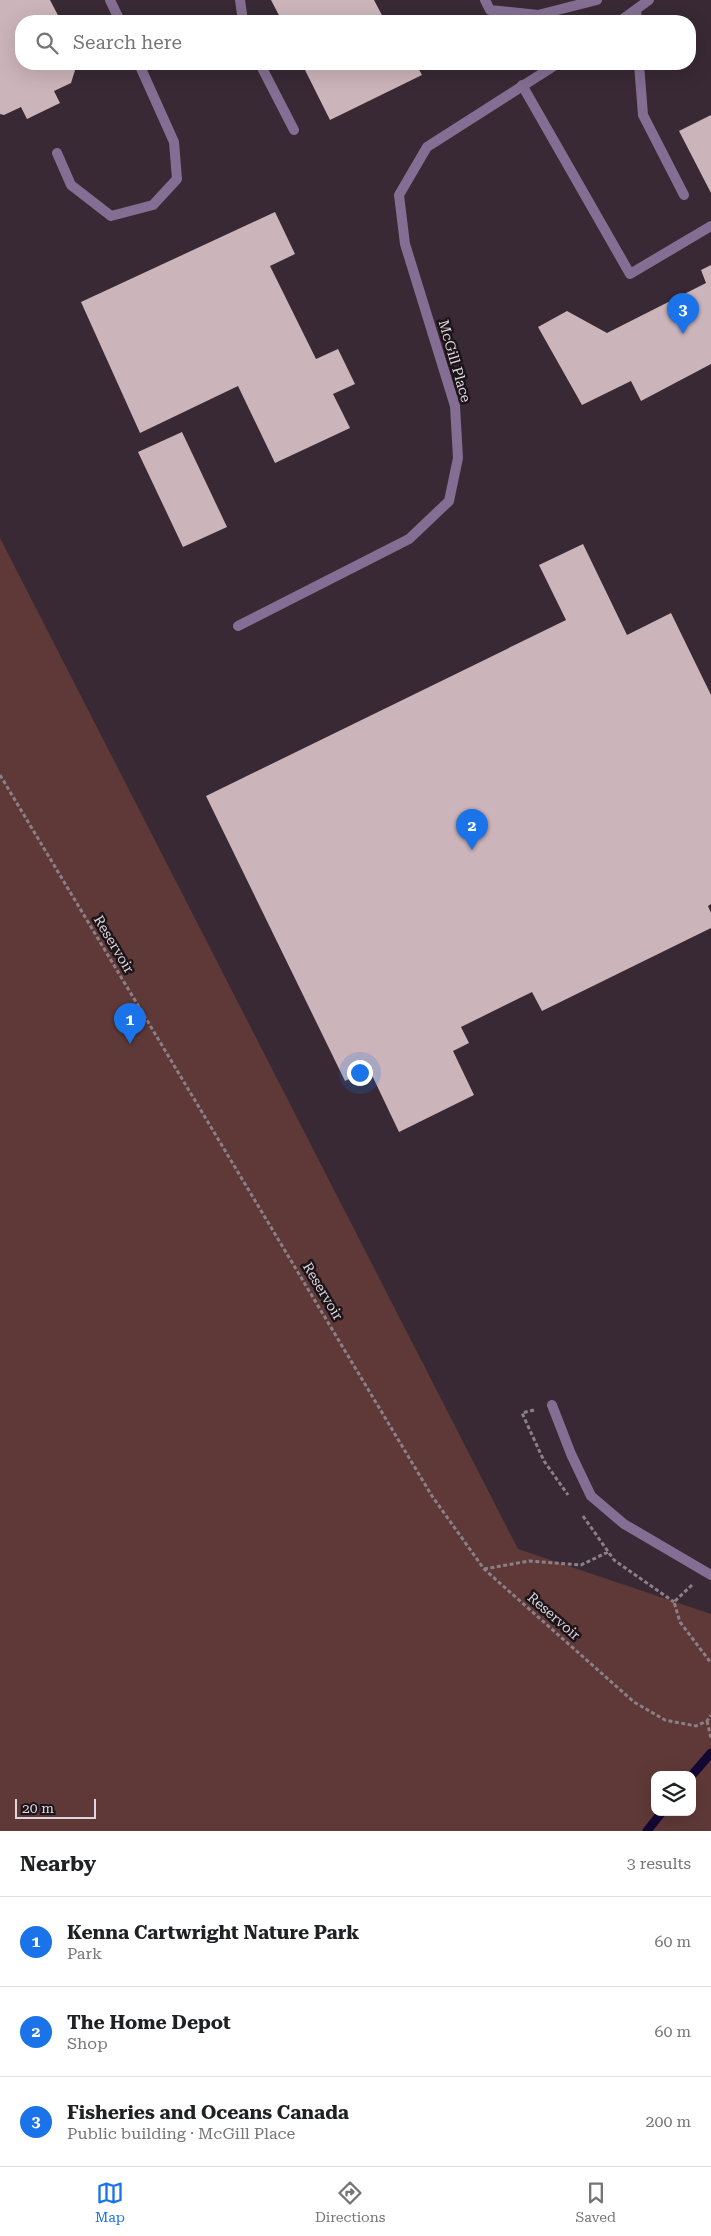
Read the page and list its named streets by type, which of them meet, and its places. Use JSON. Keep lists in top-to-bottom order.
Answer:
{
  "streets": {
    "street": ["McGill Place"],
    "path": ["Reservoir"]
  },
  "scale_bar": "20 m",
  "page": {
    "search": "Search here",
    "pins": ["3", "2", "1"],
    "scale": "20 m",
    "heading": ["Nearby", "3 results"],
    "list": [
      {
        "mark": "1",
        "name": "Kenna Cartwright Nature Park",
        "note": "Park",
        "value": "60 m"
      },
      {
        "mark": "2",
        "name": "The Home Depot",
        "note": "Shop",
        "value": "60 m"
      },
      {
        "mark": "3",
        "name": "Fisheries and Oceans Canada",
        "note": "Public building · McGill Place",
        "value": "200 m"
      }
    ],
    "nav": ["Map", "Directions", "Saved"]
  }
}
